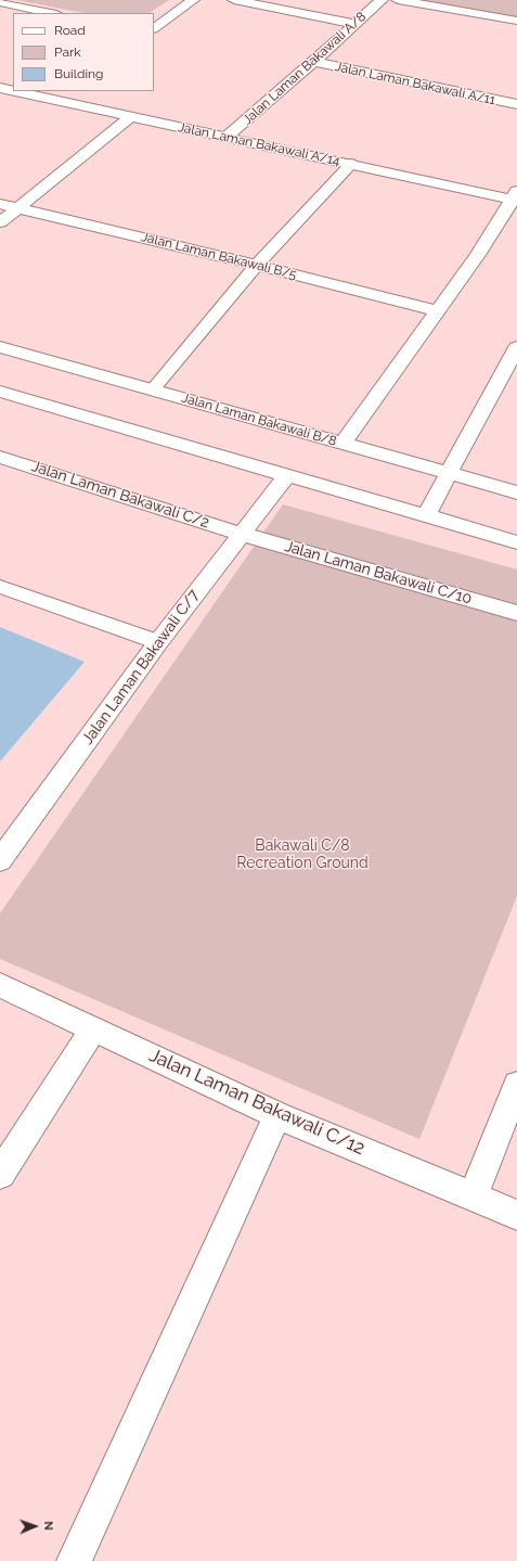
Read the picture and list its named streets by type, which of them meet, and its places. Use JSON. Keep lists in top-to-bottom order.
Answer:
{
  "streets": {
    "street": [
      "Jalan Laman Bakawali A/8",
      "Jalan Laman Bakawali A/11",
      "Jalan Laman Bakawali A/14",
      "Jalan Laman Bakawali B/5",
      "Jalan Laman Bakawali B/8",
      "Jalan Laman Bakawali C/2",
      "Jalan Laman Bakawali C/10",
      "Jalan Laman Bakawali C/7",
      "Jalan Laman Bakawali C/12"
    ]
  },
  "crossings": [
    ["Jalan Laman Bakawali A/8", "Jalan Laman Bakawali A/11"],
    ["Jalan Laman Bakawali A/8", "Jalan Laman Bakawali A/14"],
    ["Jalan Laman Bakawali C/2", "Jalan Laman Bakawali C/10"],
    ["Jalan Laman Bakawali C/2", "Jalan Laman Bakawali C/7"],
    ["Jalan Laman Bakawali C/10", "Jalan Laman Bakawali C/7"]
  ],
  "parks": ["Bakawali C/8 Recreation Ground"],
  "legend": ["Road", "Park", "Building"],
  "north": "right"
}
